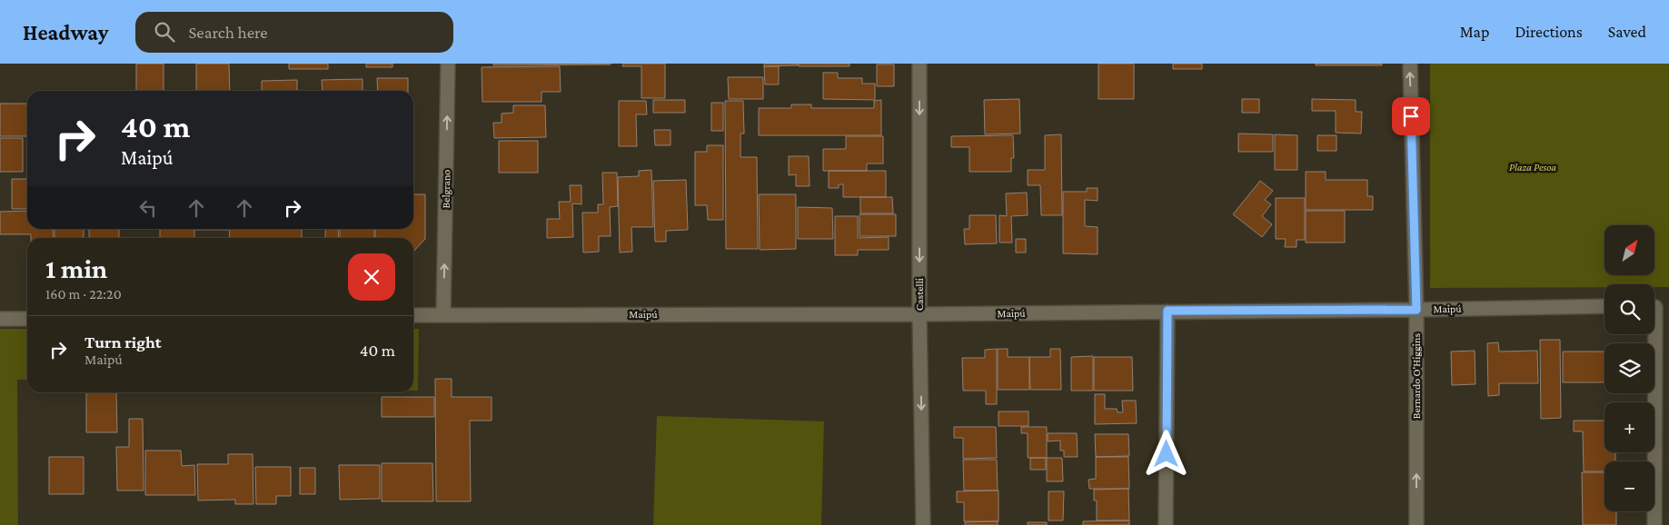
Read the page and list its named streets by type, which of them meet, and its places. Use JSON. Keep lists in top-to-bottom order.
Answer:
{
  "streets": {
    "street": [
      "Belgrano",
      "Castelli",
      "Maipú",
      "Bernardo O'Higgins"
    ]
  },
  "crossings": [
    ["Belgrano", "Maipú"],
    ["Castelli", "Maipú"],
    ["Maipú", "Bernardo O'Higgins"]
  ],
  "one_way": ["Belgrano", "Castelli", "Bernardo O'Higgins"],
  "parks": ["Plaza Pesoa"],
  "north": "top right",
  "page": {
    "header": "Headway",
    "search": "Search here",
    "nav": ["Map", "Directions", "Saved"],
    "turn": ["40 m", "Maipú"],
    "map_buttons": ["+", "−"],
    "heading": ["1 min", "160 m · 22:20"],
    "list": [
      {
        "name": "Turn right",
        "note": "Maipú",
        "value": "40 m"
      }
    ]
  }
}
